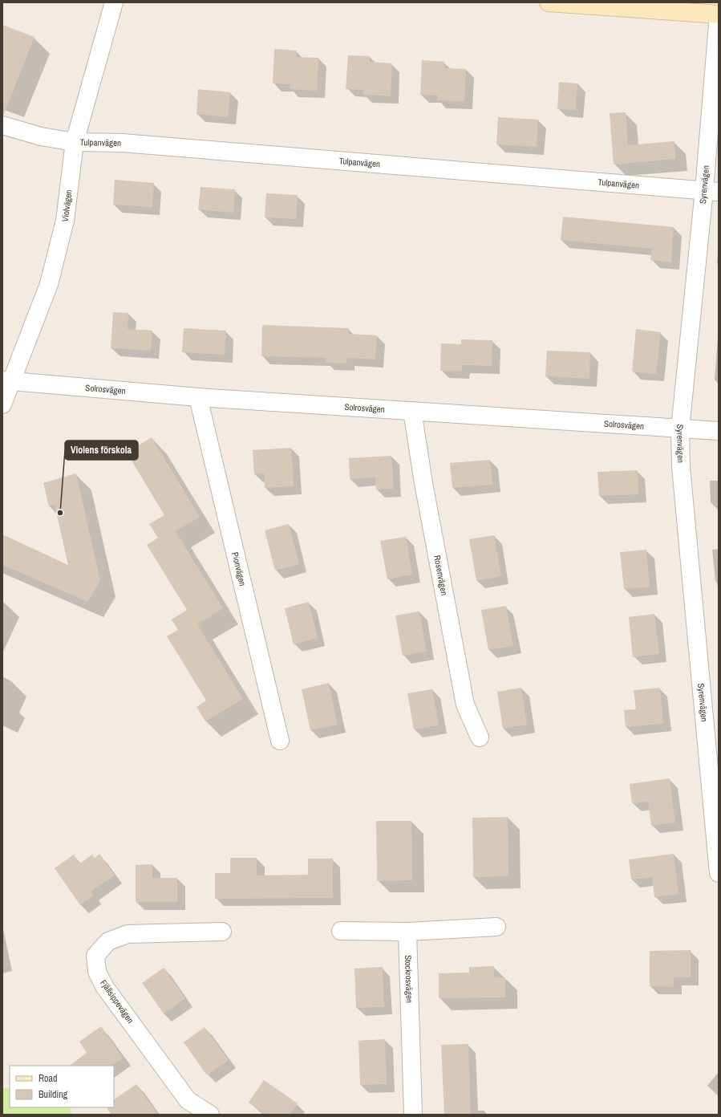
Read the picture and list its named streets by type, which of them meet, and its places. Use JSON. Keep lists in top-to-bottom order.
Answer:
{
  "streets": {
    "street": [
      "Tulpanvägen",
      "Syrenvägen",
      "Violvägen",
      "Solrosvägen",
      "Pionvägen",
      "Rosenvägen",
      "Stockrosvägen",
      "Fjällsippevägen"
    ]
  },
  "crossings": [
    ["Tulpanvägen", "Syrenvägen"],
    ["Tulpanvägen", "Violvägen"],
    ["Syrenvägen", "Solrosvägen"],
    ["Violvägen", "Solrosvägen"],
    ["Solrosvägen", "Pionvägen"],
    ["Solrosvägen", "Rosenvägen"]
  ],
  "places": ["Violens förskola"],
  "legend": ["Road", "Building"]
}
